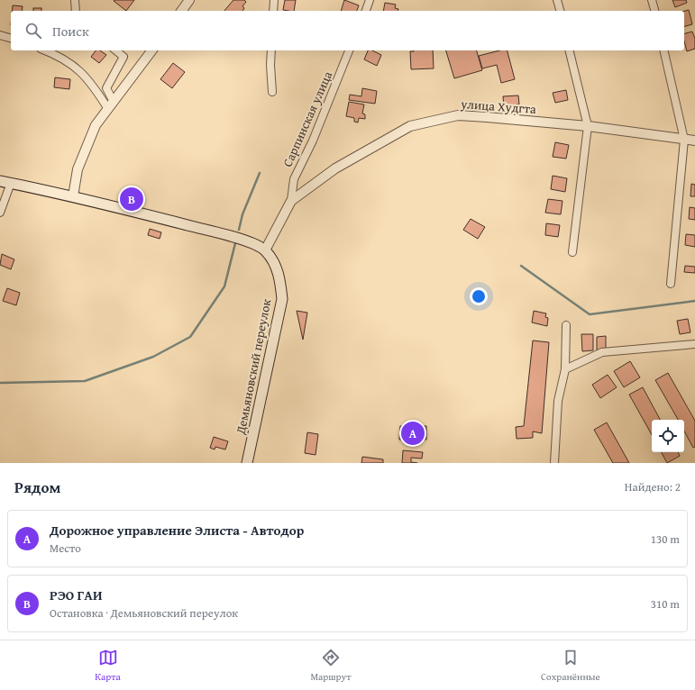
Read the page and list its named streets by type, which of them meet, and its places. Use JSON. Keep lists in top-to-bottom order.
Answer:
{
  "streets": {
    "main road": ["Демьяновский переулок"],
    "street": ["улица Худгта", "Сарпинская улица"]
  },
  "crossings": [
    ["улица Худгта", "Сарпинская улица"],
    ["улица Худгта", "Демьяновский переулок"]
  ],
  "page": {
    "search": "Поиск",
    "pins": ["B", "A"],
    "heading": ["Рядом", "Найдено: 2"],
    "list": [
      {
        "mark": "A",
        "name": "Дорожное управление Элиста - Автодор",
        "note": "Место",
        "value": "130 m"
      },
      {
        "mark": "B",
        "name": "РЭО ГАИ",
        "note": "Остановка · Демьяновский переулок",
        "value": "310 m"
      }
    ],
    "nav": ["Карта", "Маршрут", "Сохранённые"]
  }
}
